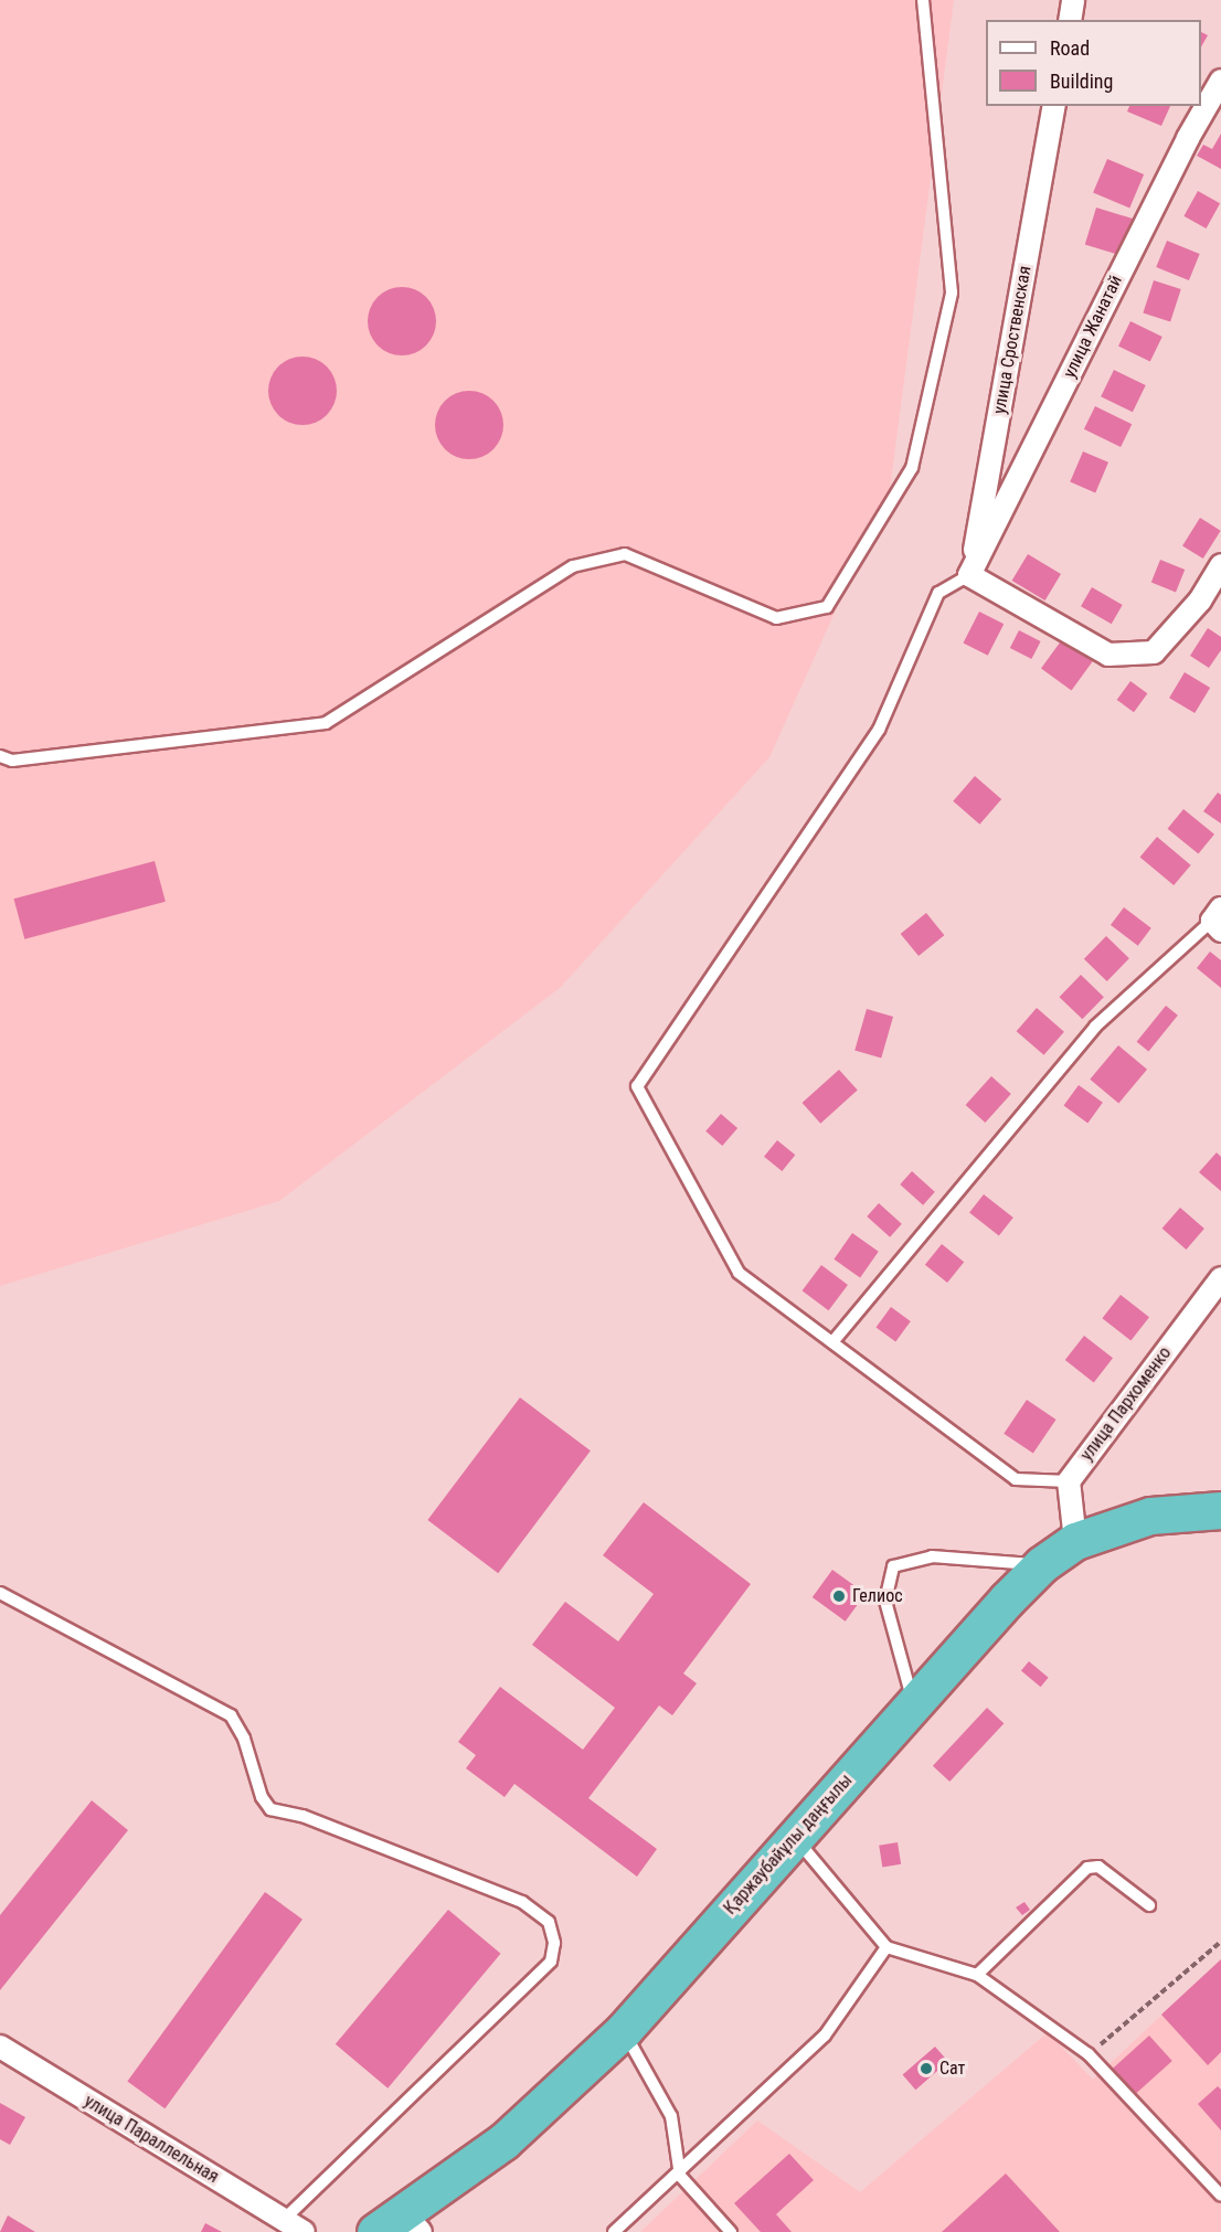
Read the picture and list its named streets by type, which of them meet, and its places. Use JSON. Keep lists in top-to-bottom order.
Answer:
{
  "streets": {
    "highway": ["Қаржаубайұлы даңғылы"],
    "street": [
      "улица Жанатай",
      "улица Сроственская",
      "улица Пархоменко",
      "улица Параллельная"
    ]
  },
  "crossings": [
    ["улица Жанатай", "улица Сроственская"]
  ],
  "places": ["Гелиос", "Сат"],
  "legend": ["Road", "Building"]
}
